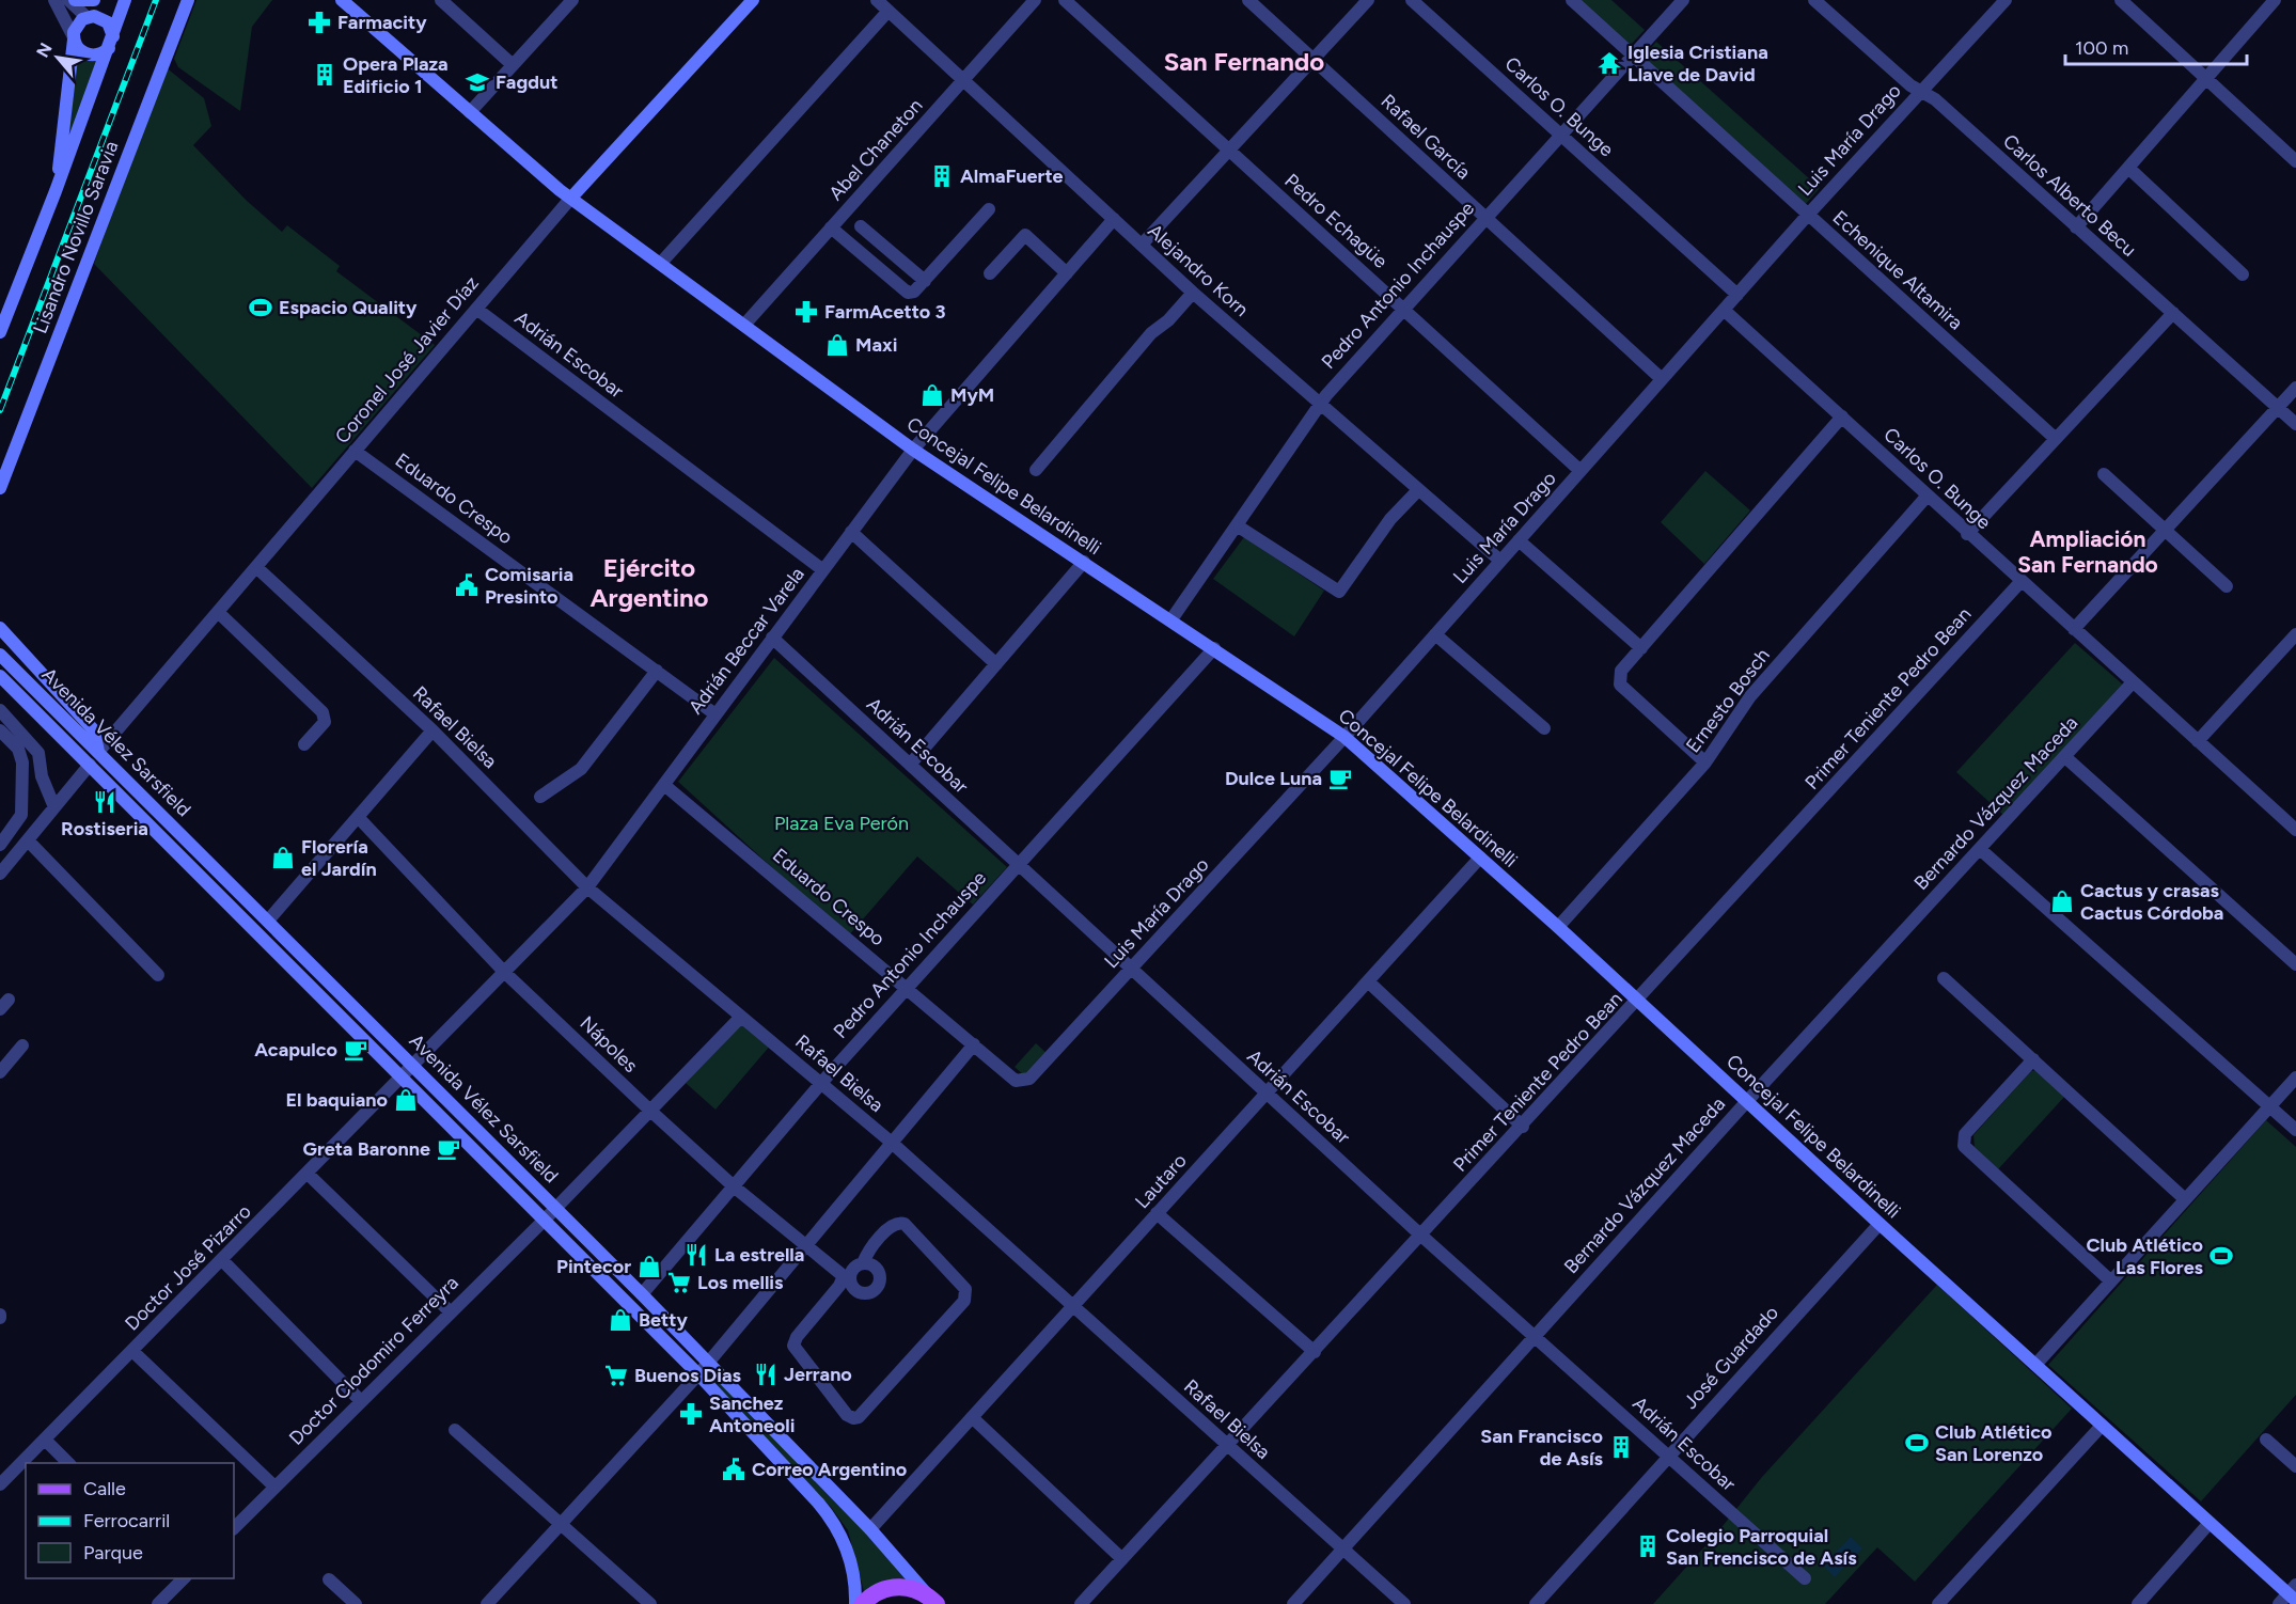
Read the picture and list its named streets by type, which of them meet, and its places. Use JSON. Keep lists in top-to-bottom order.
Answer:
{
  "streets": {
    "main road": [
      "Lisandro Novillo Saravia",
      "Coronel José Javier Díaz",
      "Concejal Felipe Belardinelli",
      "Avenida Vélez Sarsfield"
    ],
    "street": [
      "Carlos O. Bunge",
      "Rafael García",
      "Luis María Drago",
      "Abel Chaneton",
      "Carlos Alberto Becu",
      "Pedro Echagüe",
      "Alejandro Korn",
      "Echenique Altamira",
      "Pedro Antonio Inchauspe",
      "Adrián Escobar",
      "Eduardo Crespo",
      "Adrián Beccar Varela",
      "Primer Teniente Pedro Bean",
      "Ernesto Bosch",
      "Rafael Bielsa",
      "Bernardo Vázquez Maceda",
      "Nápoles",
      "Lautaro",
      "Doctor José Pizarro",
      "José Guardado",
      "Doctor Clodomiro Ferreyra"
    ]
  },
  "crossings": [
    ["Carlos O. Bunge", "Luis María Drago"],
    ["Carlos O. Bunge", "Pedro Antonio Inchauspe"],
    ["Carlos O. Bunge", "Primer Teniente Pedro Bean"],
    ["Carlos O. Bunge", "Ernesto Bosch"],
    ["Carlos O. Bunge", "Bernardo Vázquez Maceda"],
    ["Rafael García", "Luis María Drago"],
    ["Rafael García", "Pedro Antonio Inchauspe"],
    ["Luis María Drago", "Carlos Alberto Becu"],
    ["Luis María Drago", "Pedro Echagüe"],
    ["Luis María Drago", "Alejandro Korn"],
    ["Luis María Drago", "Echenique Altamira"],
    ["Luis María Drago", "Adrián Escobar"],
    ["Luis María Drago", "Concejal Felipe Belardinelli"],
    ["Luis María Drago", "Eduardo Crespo"],
    ["Abel Chaneton", "Alejandro Korn"],
    ["Abel Chaneton", "Concejal Felipe Belardinelli"],
    ["Pedro Echagüe", "Pedro Antonio Inchauspe"],
    ["Alejandro Korn", "Pedro Antonio Inchauspe"],
    ["Alejandro Korn", "Adrián Beccar Varela"],
    ["Echenique Altamira", "Pedro Antonio Inchauspe"],
    ["Pedro Antonio Inchauspe", "Adrián Escobar"],
    ["Pedro Antonio Inchauspe", "Concejal Felipe Belardinelli"],
    ["Pedro Antonio Inchauspe", "Eduardo Crespo"],
    ["Pedro Antonio Inchauspe", "Rafael Bielsa"],
    ["Pedro Antonio Inchauspe", "Avenida Vélez Sarsfield"],
    ["Pedro Antonio Inchauspe", "Nápoles"],
    ["Adrián Escobar", "Coronel José Javier Díaz"],
    ["Adrián Escobar", "Adrián Beccar Varela"],
    ["Adrián Escobar", "Primer Teniente Pedro Bean"],
    ["Adrián Escobar", "Bernardo Vázquez Maceda"],
    ["Adrián Escobar", "Lautaro"],
    ["Adrián Escobar", "José Guardado"],
    ["Coronel José Javier Díaz", "Concejal Felipe Belardinelli"],
    ["Coronel José Javier Díaz", "Eduardo Crespo"],
    ["Coronel José Javier Díaz", "Rafael Bielsa"],
    ["Coronel José Javier Díaz", "Avenida Vélez Sarsfield"],
    ["Concejal Felipe Belardinelli", "Adrián Beccar Varela"],
    ["Concejal Felipe Belardinelli", "Primer Teniente Pedro Bean"],
    ["Concejal Felipe Belardinelli", "Ernesto Bosch"],
    ["Concejal Felipe Belardinelli", "Bernardo Vázquez Maceda"],
    ["Concejal Felipe Belardinelli", "Lautaro"],
    ["Concejal Felipe Belardinelli", "José Guardado"],
    ["Eduardo Crespo", "Adrián Beccar Varela"],
    ["Adrián Beccar Varela", "Rafael Bielsa"],
    ["Adrián Beccar Varela", "Avenida Vélez Sarsfield"],
    ["Adrián Beccar Varela", "Nápoles"],
    ["Adrián Beccar Varela", "Doctor José Pizarro"],
    ["Primer Teniente Pedro Bean", "Rafael Bielsa"],
    ["Rafael Bielsa", "Bernardo Vázquez Maceda"],
    ["Rafael Bielsa", "Lautaro"],
    ["Rafael Bielsa", "Doctor Clodomiro Ferreyra"],
    ["Avenida Vélez Sarsfield", "Lautaro"],
    ["Avenida Vélez Sarsfield", "Doctor José Pizarro"],
    ["Avenida Vélez Sarsfield", "Doctor Clodomiro Ferreyra"],
    ["Nápoles", "Doctor Clodomiro Ferreyra"]
  ],
  "districts": ["San Fernando", "Ampliación San Fernando", "Ejército Argentino"],
  "parks": ["Plaza Eva Perón"],
  "places": {
    "pharmacy": ["Farmacity", "FarmAcetto 3", "Sanchez Antoneoli"],
    "temple": ["Iglesia Cristiana Llave de David"],
    "building": [
      "Opera Plaza Edificio 1",
      "AlmaFuerte",
      "San Francisco de Asís",
      "Colegio Parroquial San Frencisco de Asís"
    ],
    "school or university": ["Fagdut"],
    "sports": ["Espacio Quality", "Club Atlético Las Flores", "Club Atlético San Lorenzo"],
    "shop": [
      "Maxi",
      "MyM",
      "Florería el Jardín",
      "Cactus y crasas Cactus Córdoba",
      "El baquiano",
      "Pintecor",
      "Betty"
    ],
    "public building": ["Comisaria Presinto", "Correo Argentino"],
    "cafe": ["Dulce Luna", "Acapulco", "Greta Baronne"],
    "restaurant": ["Rostiseria", "La estrella", "Jerrano"],
    "supermarket": ["Los mellis", "Buenos Dias"]
  },
  "legend": ["Calle", "Ferrocarril", "Parque"],
  "scale_bar": "100 m",
  "north": "top left"
}
